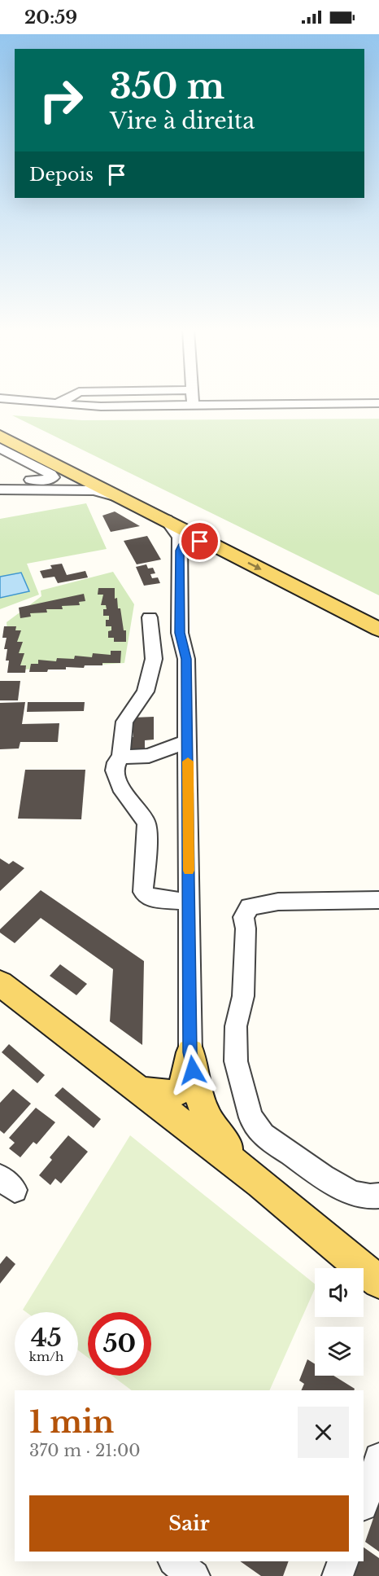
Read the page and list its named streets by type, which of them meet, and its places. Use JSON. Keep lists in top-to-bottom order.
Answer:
{
  "page": {
    "status": "20:59",
    "turn": ["350 m", "Vire à direita"],
    "then": "Depois",
    "speed": "45 km/h",
    "limit": "50",
    "heading": ["1 min", "370 m · 21:00"],
    "buttons": "Sair"
  }
}
